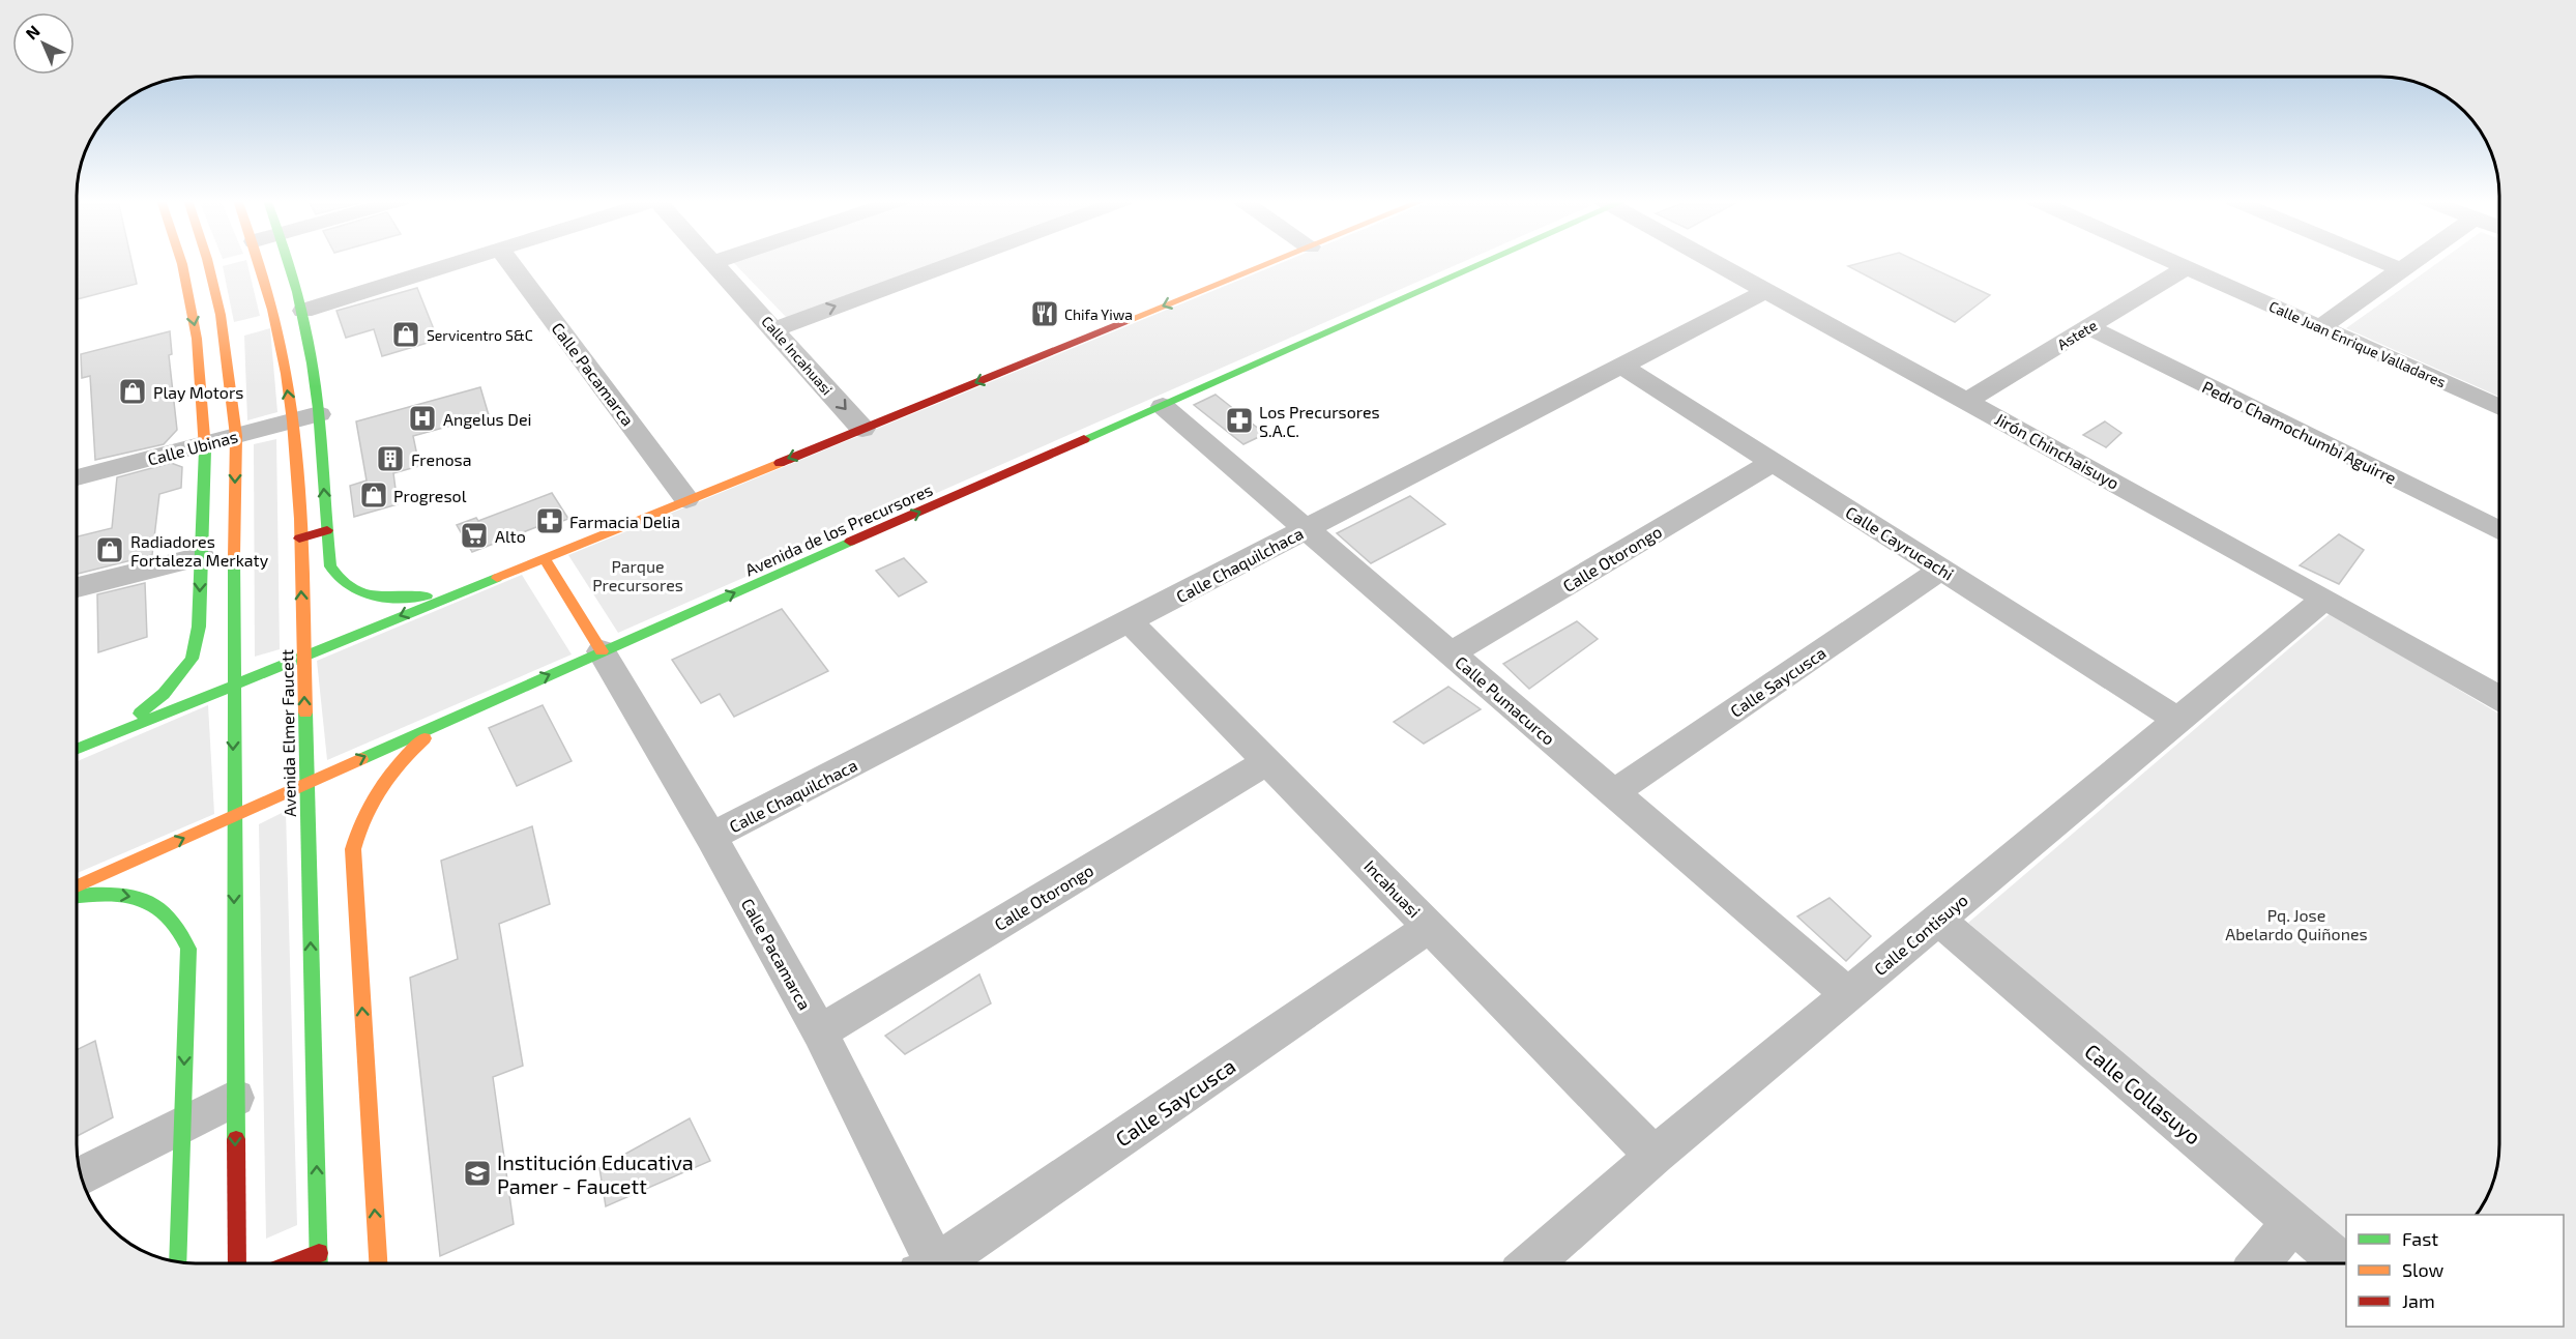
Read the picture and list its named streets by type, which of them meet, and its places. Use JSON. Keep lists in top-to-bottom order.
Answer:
{
  "streets": {
    "main road": ["Avenida de los Precursores", "Avenida Elmer Faucett"],
    "street": [
      "Astete",
      "Calle Juan Enrique Valladares",
      "Calle Incahuasi",
      "Calle Pacamarca",
      "Pedro Chamochumbi Aguirre",
      "Calle Ubinas",
      "Jirón Chinchaisuyo",
      "Calle Cayrucachi",
      "Calle Otorongo",
      "Calle Chaquilchaca",
      "Calle Saycusca",
      "Calle Pumacurco",
      "Incahuasi",
      "Calle Contisuyo",
      "Calle Collasuyo"
    ]
  },
  "crossings": [
    ["Astete", "Calle Juan Enrique Valladares"],
    ["Astete", "Pedro Chamochumbi Aguirre"],
    ["Astete", "Jirón Chinchaisuyo"],
    ["Calle Pacamarca", "Avenida de los Precursores"],
    ["Calle Pacamarca", "Calle Otorongo"],
    ["Calle Pacamarca", "Calle Chaquilchaca"],
    ["Calle Ubinas", "Avenida Elmer Faucett"],
    ["Jirón Chinchaisuyo", "Calle Chaquilchaca"],
    ["Jirón Chinchaisuyo", "Calle Contisuyo"],
    ["Avenida de los Precursores", "Calle Pumacurco"],
    ["Avenida de los Precursores", "Avenida Elmer Faucett"],
    ["Calle Cayrucachi", "Calle Otorongo"],
    ["Calle Cayrucachi", "Calle Chaquilchaca"],
    ["Calle Cayrucachi", "Calle Saycusca"],
    ["Calle Cayrucachi", "Calle Contisuyo"],
    ["Calle Otorongo", "Calle Pumacurco"],
    ["Calle Otorongo", "Incahuasi"],
    ["Calle Chaquilchaca", "Calle Pumacurco"],
    ["Calle Chaquilchaca", "Incahuasi"],
    ["Calle Saycusca", "Calle Pumacurco"],
    ["Calle Saycusca", "Incahuasi"],
    ["Calle Pumacurco", "Calle Contisuyo"],
    ["Incahuasi", "Calle Contisuyo"],
    ["Calle Contisuyo", "Calle Collasuyo"]
  ],
  "one_way": ["Calle Incahuasi"],
  "parks": ["Parque Precursores", "Pq. Jose Abelardo Quiñones"],
  "places": {
    "restaurant": ["Chifa Yiwa"],
    "shop": [
      "Servicentro S&C",
      "Play Motors",
      "Progresol",
      "Radiadores Fortaleza Merkaty"
    ],
    "hospital": ["Angelus Dei"],
    "pharmacy": ["Los Precursores S.A.C.", "Farmacia Delia"],
    "building": ["Frenosa"],
    "supermarket": ["Alto"],
    "school or university": ["Institución Educativa Pamer - Faucett"]
  },
  "legend": ["Fast", "Slow", "Jam"],
  "north": "top left"
}
